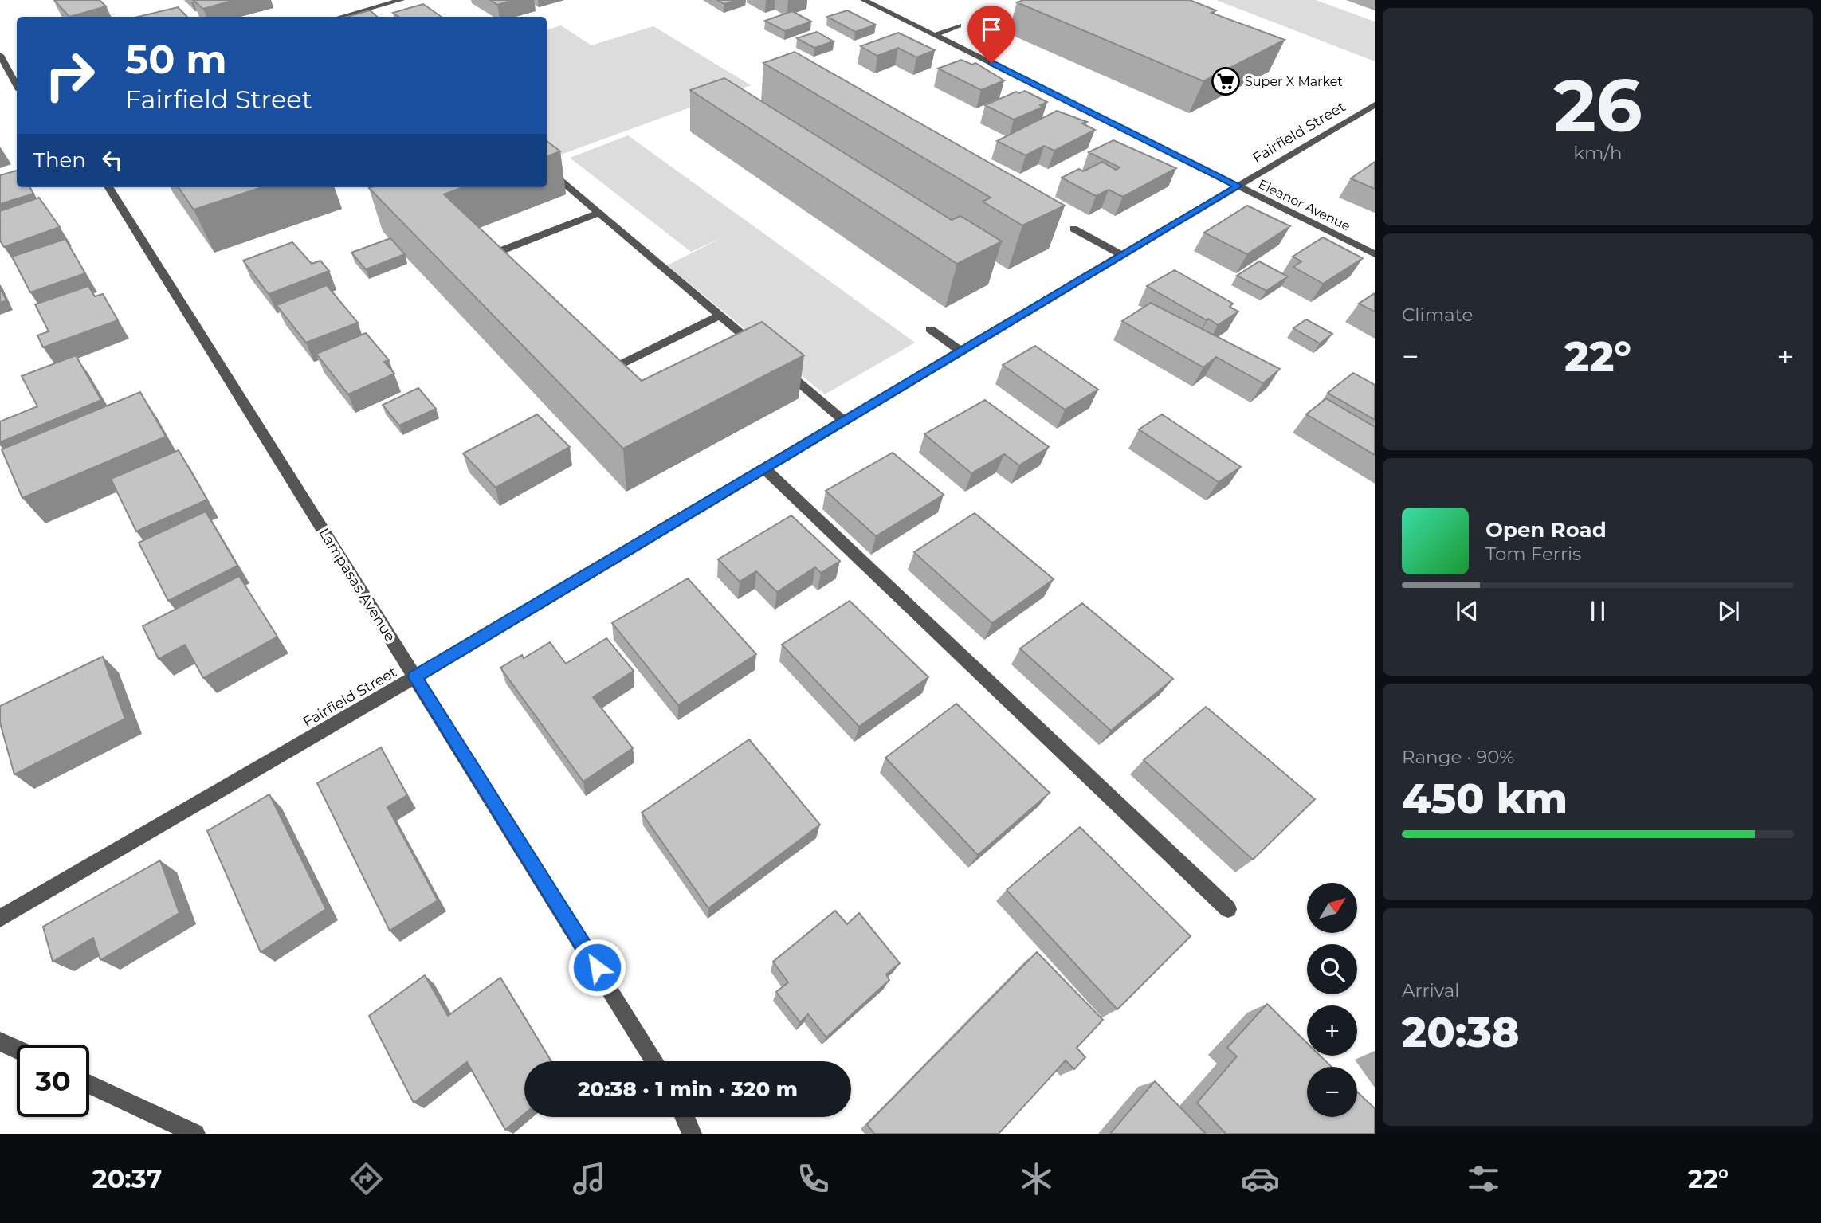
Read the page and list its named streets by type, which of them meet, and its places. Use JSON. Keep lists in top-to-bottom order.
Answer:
{
  "streets": {
    "street": ["Fairfield Street", "Eleanor Avenue", "Lampasas Avenue"]
  },
  "crossings": [
    ["Fairfield Street", "Eleanor Avenue"],
    ["Fairfield Street", "Lampasas Avenue"]
  ],
  "places": {
    "supermarket": ["Super X Market"]
  },
  "north": "top right",
  "page": {
    "tile": [
      ["26", "km/h"],
      "Climate",
      ["Range · 90%", "450 km"],
      ["Arrival", "20:38"]
    ],
    "turn": ["50 m", "Fairfield Street"],
    "then": "Then",
    "heat": ["−", "22°", "+"],
    "song": ["Open Road", "Tom Ferris"],
    "map_buttons": ["+", "−"],
    "limit": "30",
    "trip": "20:38 · 1 min · 320 m",
    "tabs": ["20:37", "22°"]
  }
}
